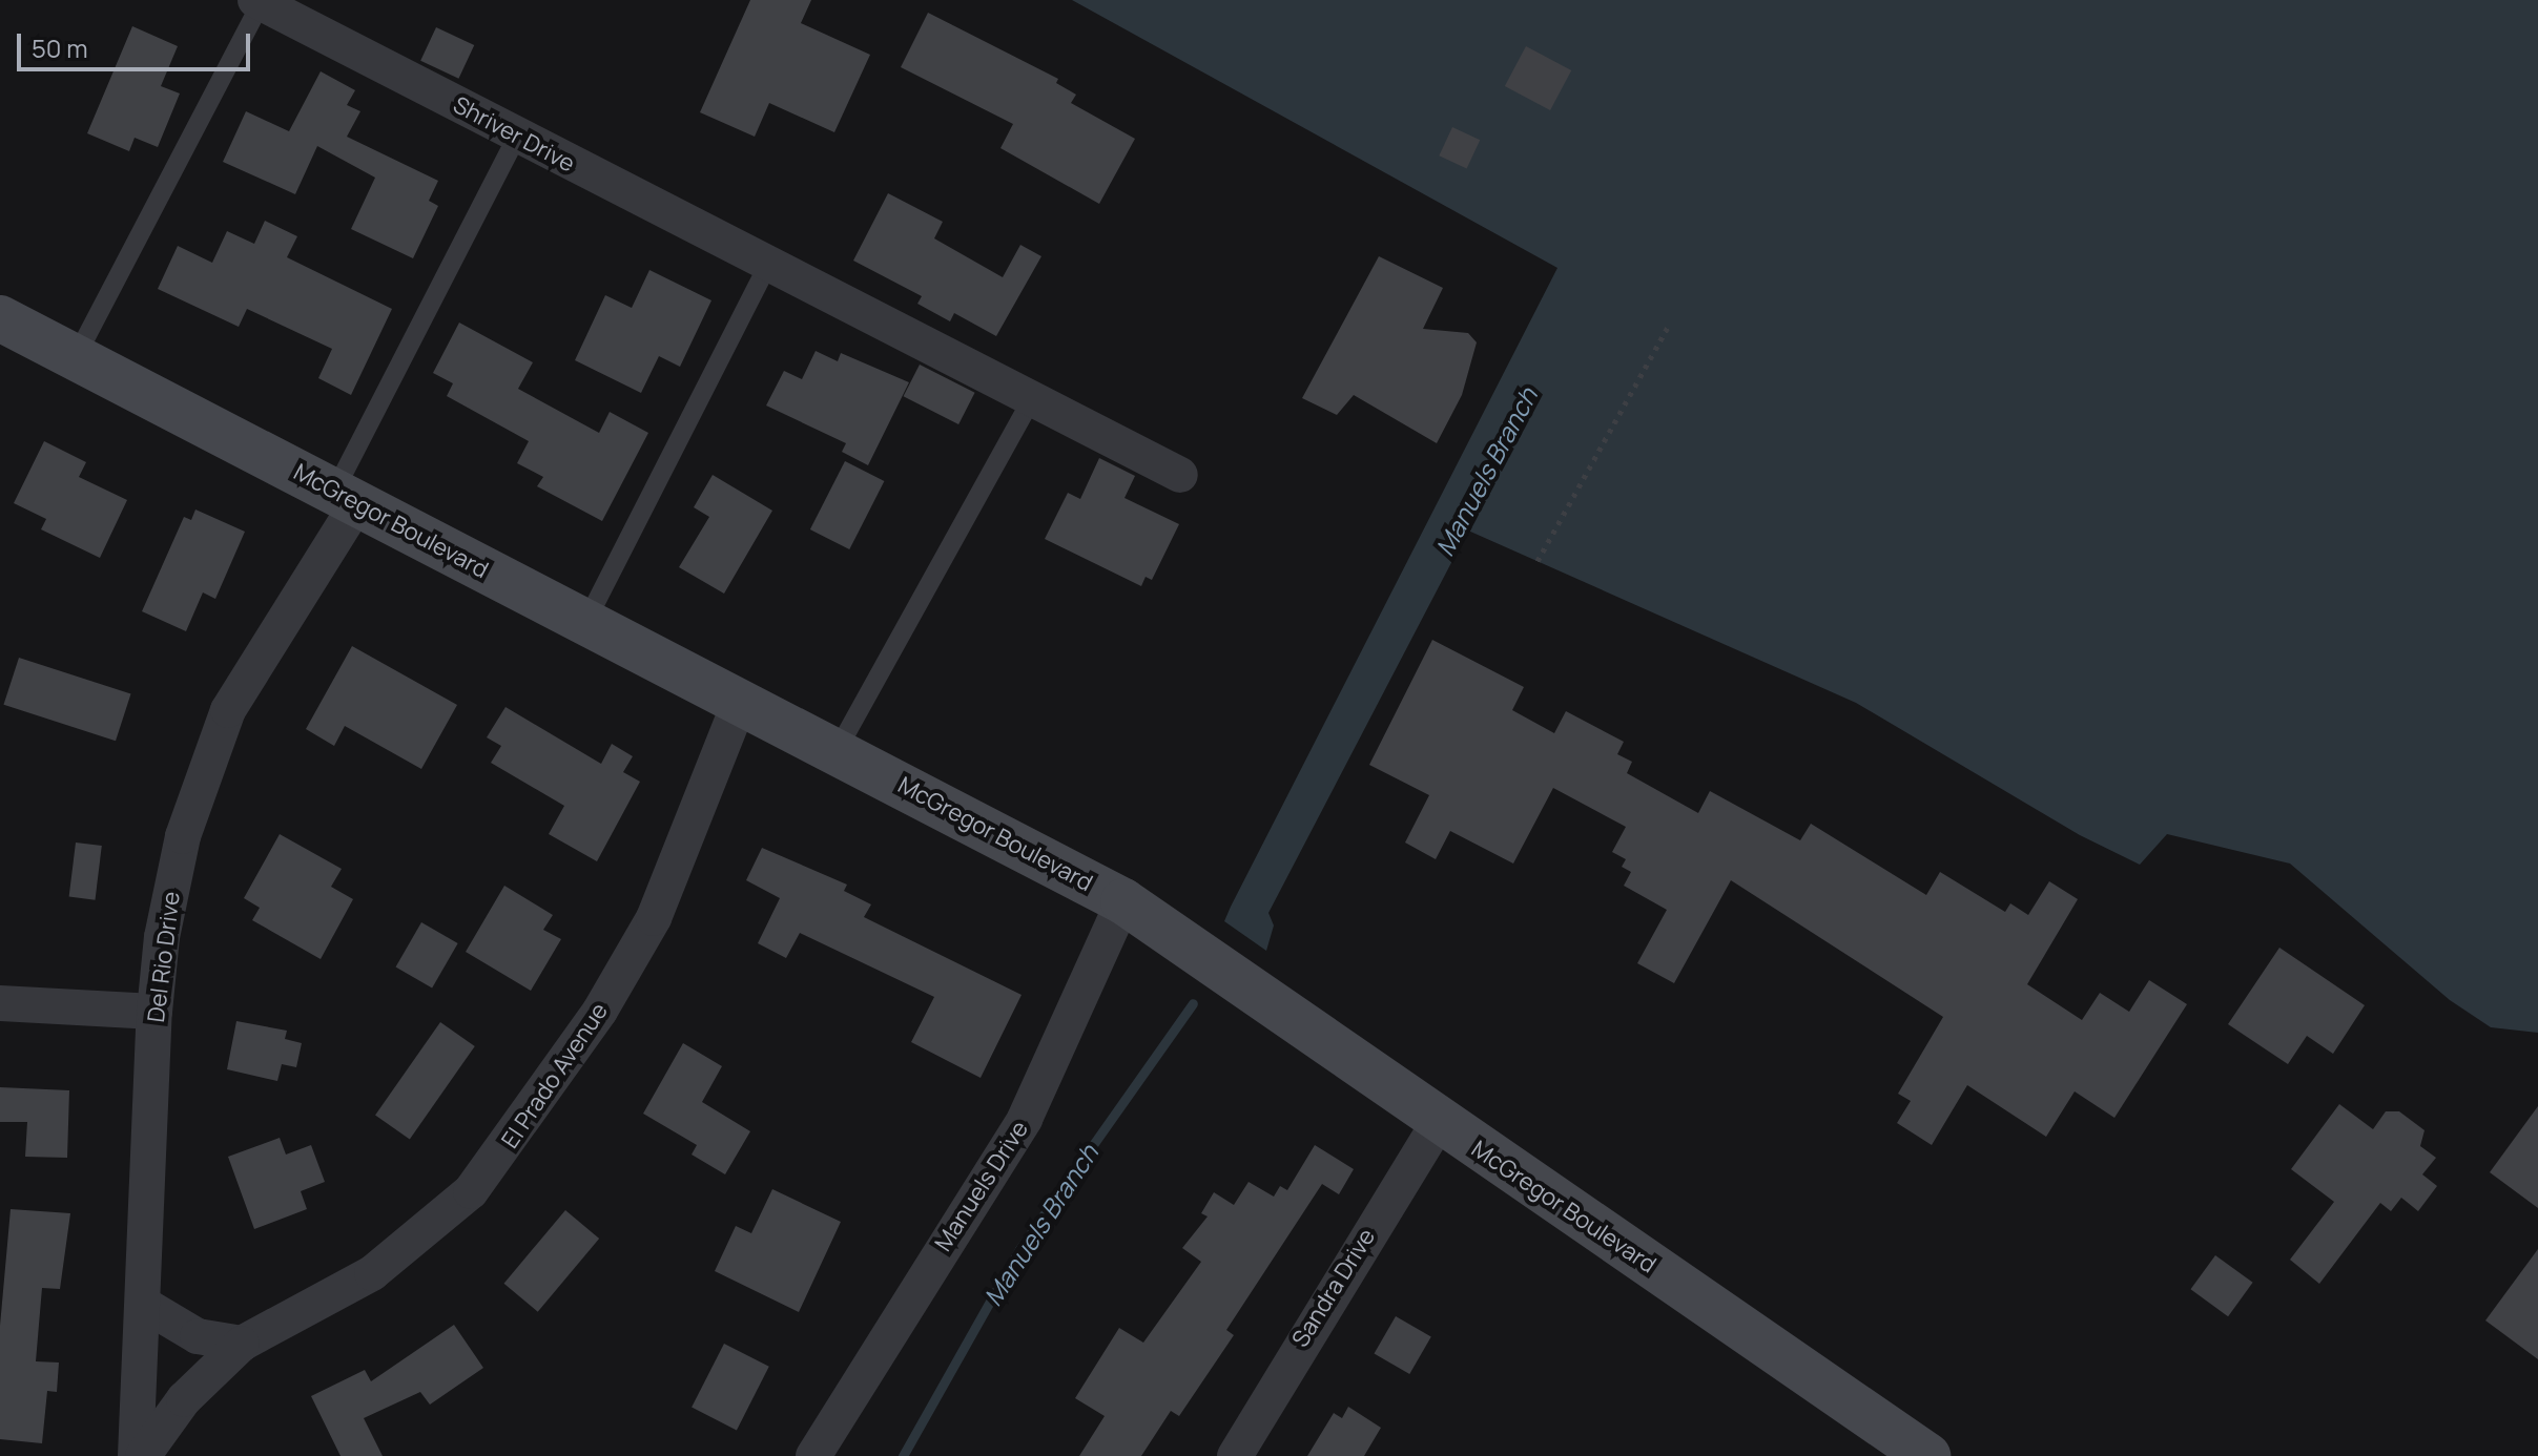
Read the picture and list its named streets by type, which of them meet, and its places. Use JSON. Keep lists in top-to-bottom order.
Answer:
{
  "streets": {
    "main road": ["McGregor Boulevard"],
    "street": [
      "Shriver Drive",
      "Del Rio Drive",
      "El Prado Avenue",
      "Manuels Drive",
      "Sandra Drive"
    ]
  },
  "crossings": [
    ["Shriver Drive", "McGregor Boulevard"],
    ["McGregor Boulevard", "Del Rio Drive"],
    ["McGregor Boulevard", "El Prado Avenue"],
    ["McGregor Boulevard", "Manuels Drive"],
    ["McGregor Boulevard", "Sandra Drive"]
  ],
  "water": ["Manuels Branch"],
  "scale_bar": "50 m"
}
